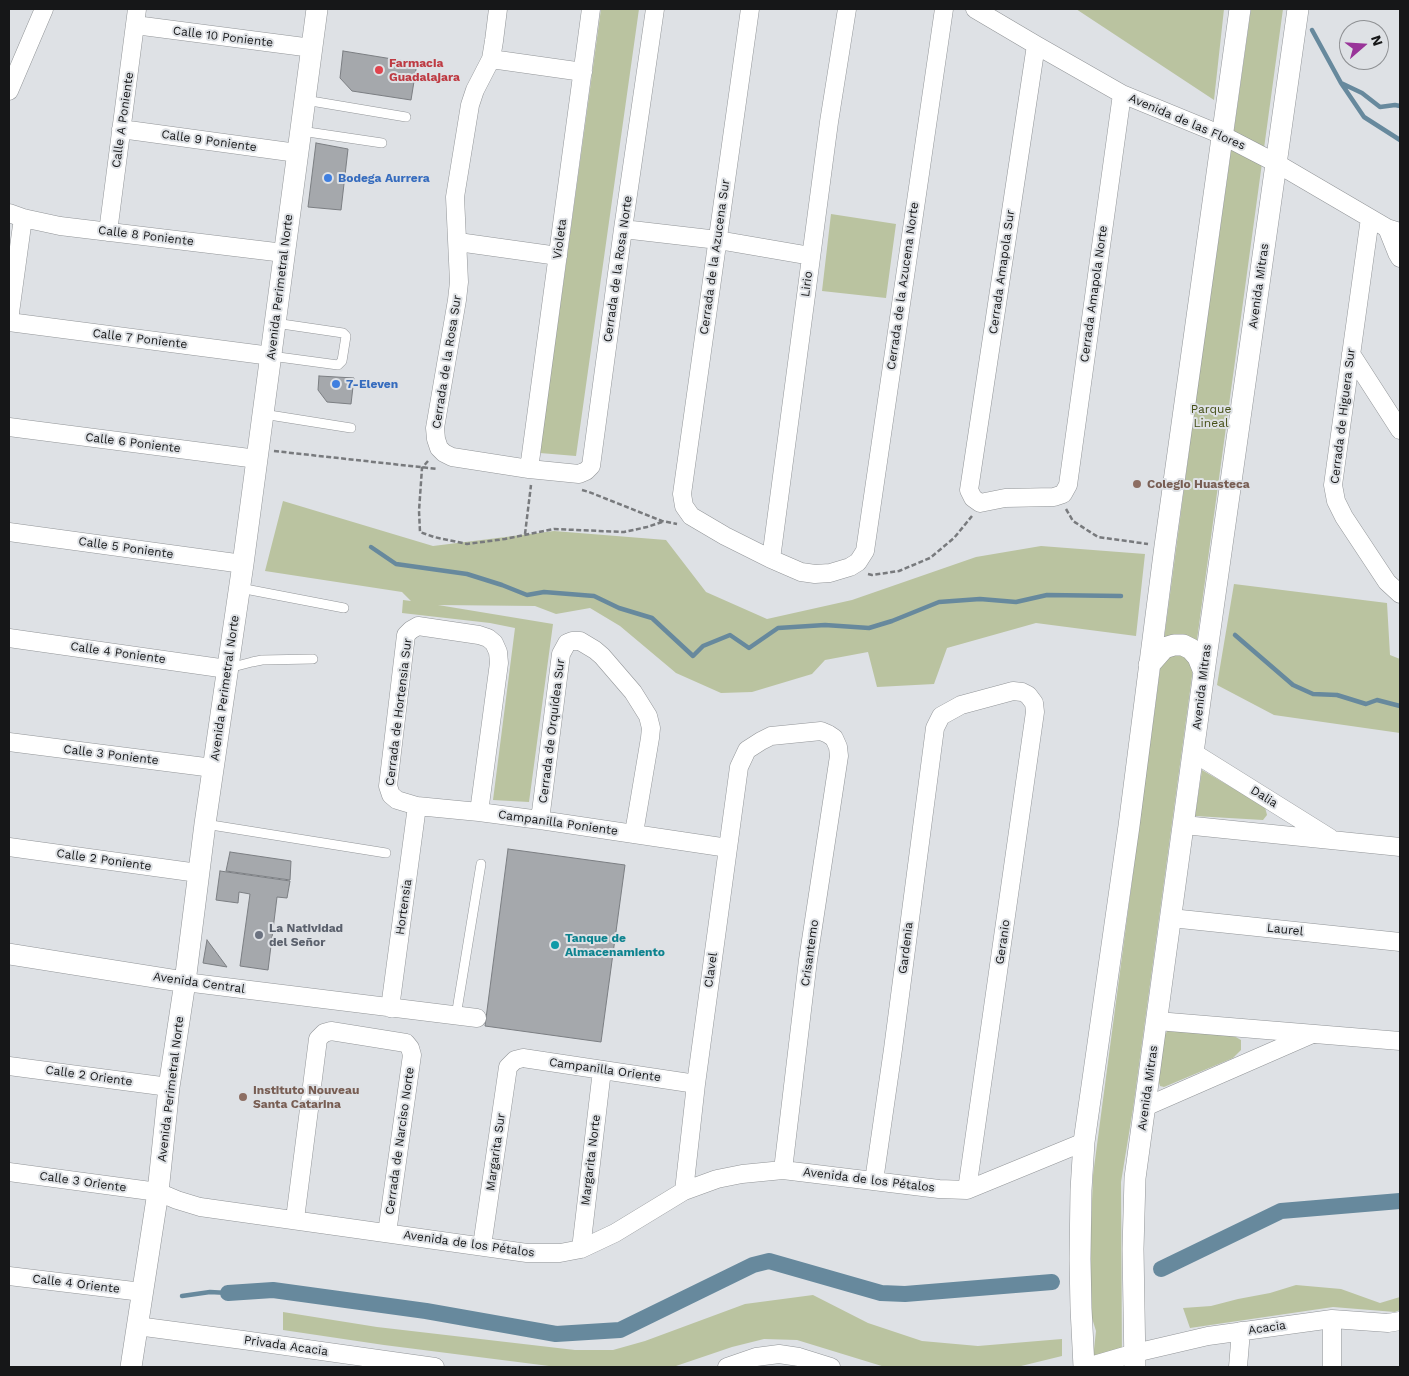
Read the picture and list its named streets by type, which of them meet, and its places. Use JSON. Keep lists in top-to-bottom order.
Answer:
{
  "streets": {
    "street": [
      "Calle 10 Poniente",
      "Calle A Poniente",
      "Avenida de las Flores",
      "Calle 9 Poniente",
      "Calle 8 Poniente",
      "Violeta",
      "Cerrada de la Azucena Sur",
      "Cerrada de la Rosa Norte",
      "Cerrada Amapola Sur",
      "Lirio",
      "Cerrada de la Azucena Norte",
      "Avenida Mitras",
      "Avenida Perimetral Norte",
      "Cerrada Amapola Norte",
      "Calle 7 Poniente",
      "Cerrada de la Rosa Sur",
      "Cerrada de Higuera Sur",
      "Calle 6 Poniente",
      "Calle 5 Poniente",
      "Calle 4 Poniente",
      "Cerrada de Hortensia Sur",
      "Cerrada de Orquídea Sur",
      "Calle 3 Poniente",
      "Dalia",
      "Campanilla Poniente",
      "Calle 2 Poniente",
      "Hortensia",
      "Laurel",
      "Geranio",
      "Gardenia",
      "Crisantemo",
      "Clavel",
      "Avenida Central",
      "Campanilla Oriente",
      "Calle 2 Oriente",
      "Cerrada de Narciso Norte",
      "Margarita Sur",
      "Margarita Norte",
      "Avenida de los Pétalos",
      "Calle 3 Oriente",
      "Calle 4 Oriente",
      "Acacia",
      "Privada Acacia"
    ]
  },
  "crossings": [
    ["Calle 10 Poniente", "Calle A Poniente"],
    ["Calle 10 Poniente", "Avenida Perimetral Norte"],
    ["Calle A Poniente", "Calle 9 Poniente"],
    ["Calle A Poniente", "Calle 8 Poniente"],
    ["Avenida de las Flores", "Cerrada Amapola Sur"],
    ["Avenida de las Flores", "Avenida Mitras"],
    ["Avenida de las Flores", "Cerrada Amapola Norte"],
    ["Avenida de las Flores", "Cerrada de Higuera Sur"],
    ["Calle 9 Poniente", "Avenida Perimetral Norte"],
    ["Calle 8 Poniente", "Avenida Perimetral Norte"],
    ["Violeta", "Cerrada de la Rosa Norte"],
    ["Cerrada de la Azucena Sur", "Lirio"],
    ["Avenida Mitras", "Dalia"],
    ["Avenida Mitras", "Laurel"],
    ["Avenida Mitras", "Acacia"],
    ["Avenida Perimetral Norte", "Calle 7 Poniente"],
    ["Avenida Perimetral Norte", "Calle 6 Poniente"],
    ["Avenida Perimetral Norte", "Calle 5 Poniente"],
    ["Avenida Perimetral Norte", "Calle 4 Poniente"],
    ["Avenida Perimetral Norte", "Calle 3 Poniente"],
    ["Avenida Perimetral Norte", "Calle 2 Poniente"],
    ["Avenida Perimetral Norte", "Avenida Central"],
    ["Avenida Perimetral Norte", "Calle 2 Oriente"],
    ["Avenida Perimetral Norte", "Avenida de los Pétalos"],
    ["Avenida Perimetral Norte", "Calle 3 Oriente"],
    ["Avenida Perimetral Norte", "Calle 4 Oriente"],
    ["Avenida Perimetral Norte", "Privada Acacia"],
    ["Cerrada de Hortensia Sur", "Campanilla Poniente"],
    ["Cerrada de Orquídea Sur", "Campanilla Poniente"],
    ["Campanilla Poniente", "Hortensia"],
    ["Campanilla Poniente", "Clavel"],
    ["Hortensia", "Avenida Central"],
    ["Geranio", "Gardenia"],
    ["Geranio", "Avenida de los Pétalos"],
    ["Gardenia", "Avenida de los Pétalos"],
    ["Crisantemo", "Clavel"],
    ["Crisantemo", "Avenida de los Pétalos"],
    ["Clavel", "Campanilla Oriente"],
    ["Clavel", "Avenida de los Pétalos"],
    ["Campanilla Oriente", "Margarita Sur"],
    ["Campanilla Oriente", "Margarita Norte"],
    ["Cerrada de Narciso Norte", "Avenida de los Pétalos"],
    ["Margarita Sur", "Avenida de los Pétalos"],
    ["Margarita Norte", "Avenida de los Pétalos"],
    ["Avenida de los Pétalos", "Calle 3 Oriente"]
  ],
  "parks": ["Parque Lineal"],
  "places": [
    "Farmacia Guadalajara",
    "Bodega Aurrera",
    "7-Eleven",
    "Colegio Huasteca",
    "La Natividad del Señor",
    "Tanque de Almacenamiento",
    "Instituto Nouveau Santa Catarina"
  ],
  "north": "right"
}
